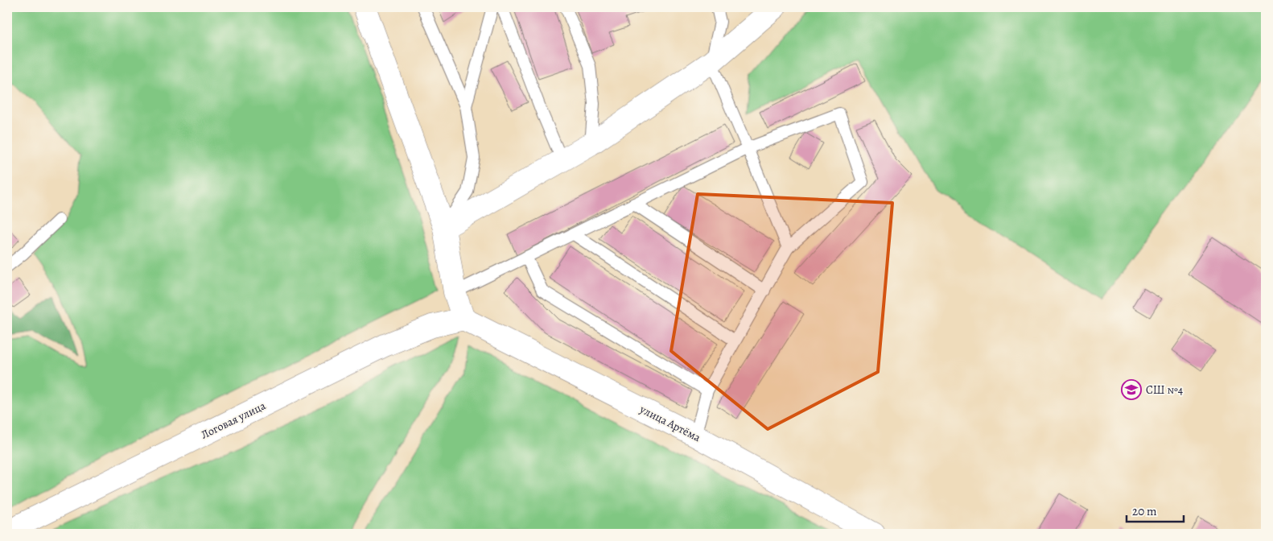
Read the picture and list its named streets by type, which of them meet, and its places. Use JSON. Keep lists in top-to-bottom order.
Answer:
{
  "streets": {
    "street": ["Логовая улица", "улица Артёма"]
  },
  "crossings": [
    ["Логовая улица", "улица Артёма"]
  ],
  "places": {
    "school or university": ["СШ №4"]
  },
  "scale_bar": "20 m"
}
